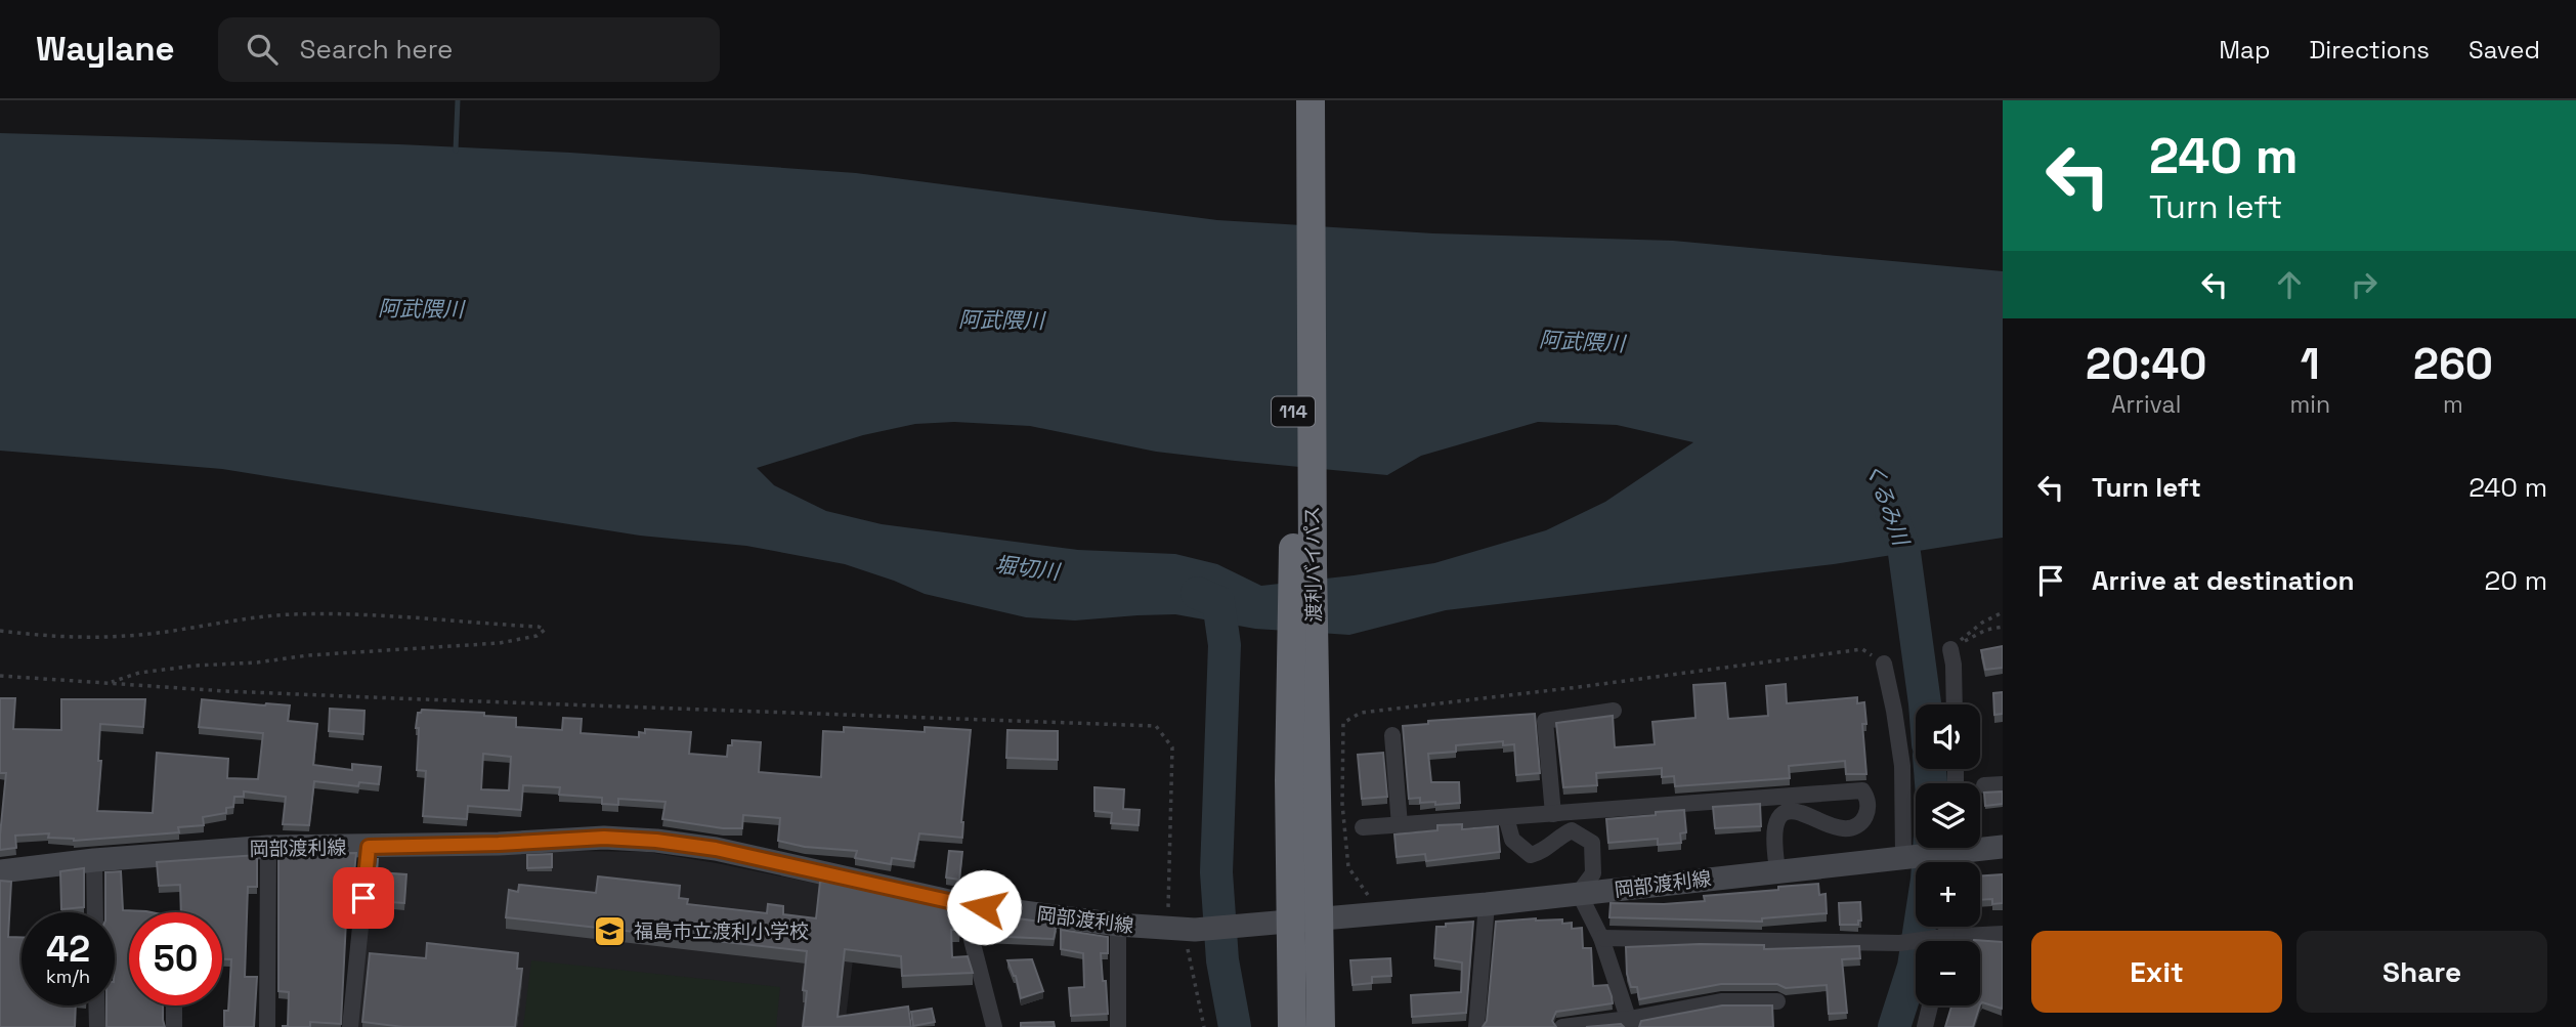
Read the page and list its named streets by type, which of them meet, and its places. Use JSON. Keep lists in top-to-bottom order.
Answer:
{
  "streets": {
    "highway": ["114", "渡利バイパス"],
    "main road": ["岡部渡利線"]
  },
  "crossings": [
    ["渡利バイパス", "岡部渡利線"]
  ],
  "water": ["阿武隈川", "くるみ川", "堀切川"],
  "places": {
    "school or university": ["福島市立渡利小学校"]
  },
  "page": {
    "header": "Waylane",
    "search": "Search here",
    "nav": ["Map", "Directions", "Saved"],
    "turn": ["240 m", "Turn left"],
    "eta": [
      "20:40",
      "Arrival",
      "1",
      "min",
      "260",
      "m"
    ],
    "list": [
      {
        "name": "Turn left",
        "value": "240 m"
      },
      {
        "name": "Arrive at destination",
        "value": "20 m"
      }
    ],
    "map_buttons": ["+", "−"],
    "speed": "42 km/h",
    "limit": "50",
    "buttons": ["Exit", "Share"]
  }
}
